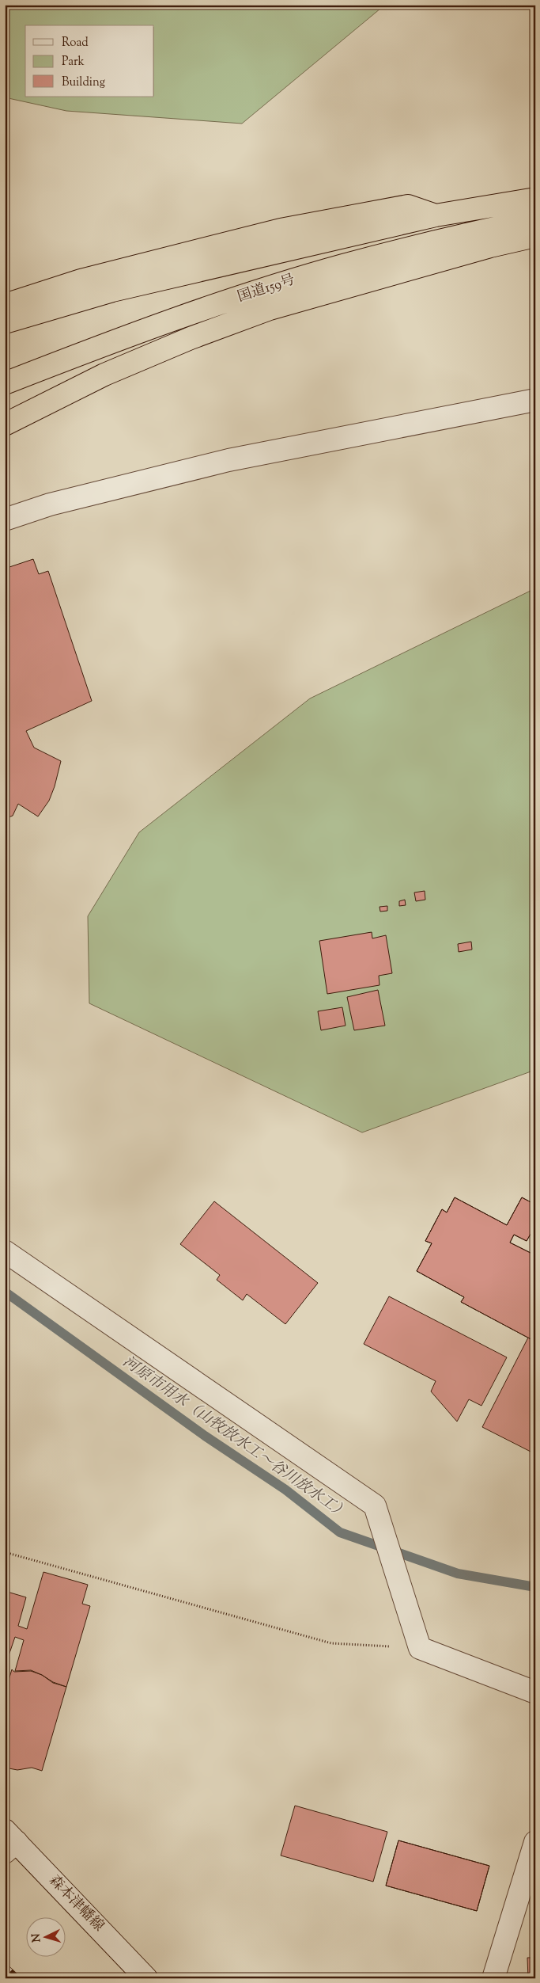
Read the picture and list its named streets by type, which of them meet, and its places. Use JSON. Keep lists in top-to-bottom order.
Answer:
{
  "streets": {
    "highway": ["国道159号"],
    "street": ["森本津幡線"]
  },
  "water": ["河原市用水（山牧放水工～谷川放水工）"],
  "legend": ["Road", "Park", "Building"],
  "north": "left"
}
